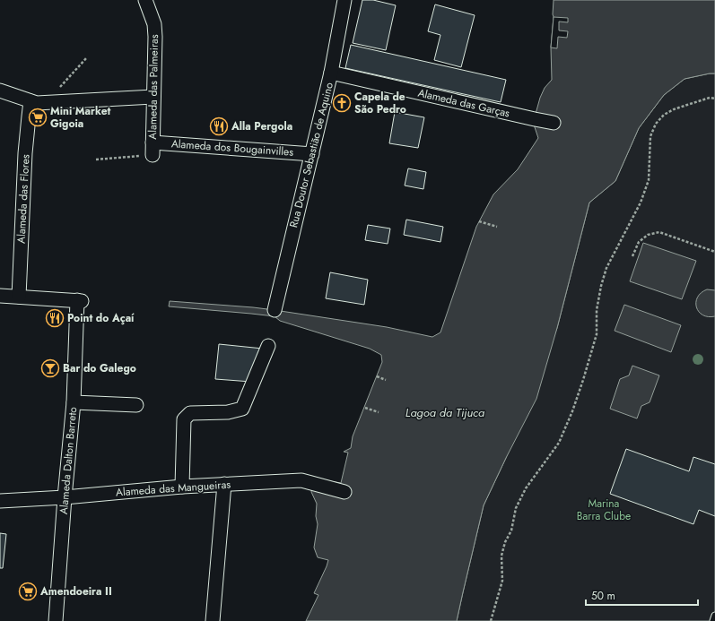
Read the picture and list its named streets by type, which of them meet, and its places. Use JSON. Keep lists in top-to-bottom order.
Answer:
{
  "streets": {
    "street": [
      "Alameda das Palmeiras",
      "Alameda das Garças",
      "Alameda dos Bougainvilles",
      "Rua Doutor Sebastião de Aquino",
      "Alameda das Flores",
      "Alameda Dalton Barreto",
      "Alameda das Mangueiras"
    ]
  },
  "crossings": [
    ["Alameda das Palmeiras", "Alameda dos Bougainvilles"],
    ["Alameda das Garças", "Rua Doutor Sebastião de Aquino"],
    ["Alameda dos Bougainvilles", "Rua Doutor Sebastião de Aquino"],
    ["Alameda das Flores", "Alameda Dalton Barreto"],
    ["Alameda Dalton Barreto", "Alameda das Mangueiras"]
  ],
  "water": ["Lagoa da Tijuca"],
  "parks": ["Marina Barra Clube"],
  "places": {
    "church": ["Capela de São Pedro"],
    "supermarket": ["Mini Market Gigoia", "Amendoeira II"],
    "restaurant": ["Alla Pergola", "Point do Açaí"],
    "bar": ["Bar do Galego"]
  },
  "scale_bar": "50 m"
}
